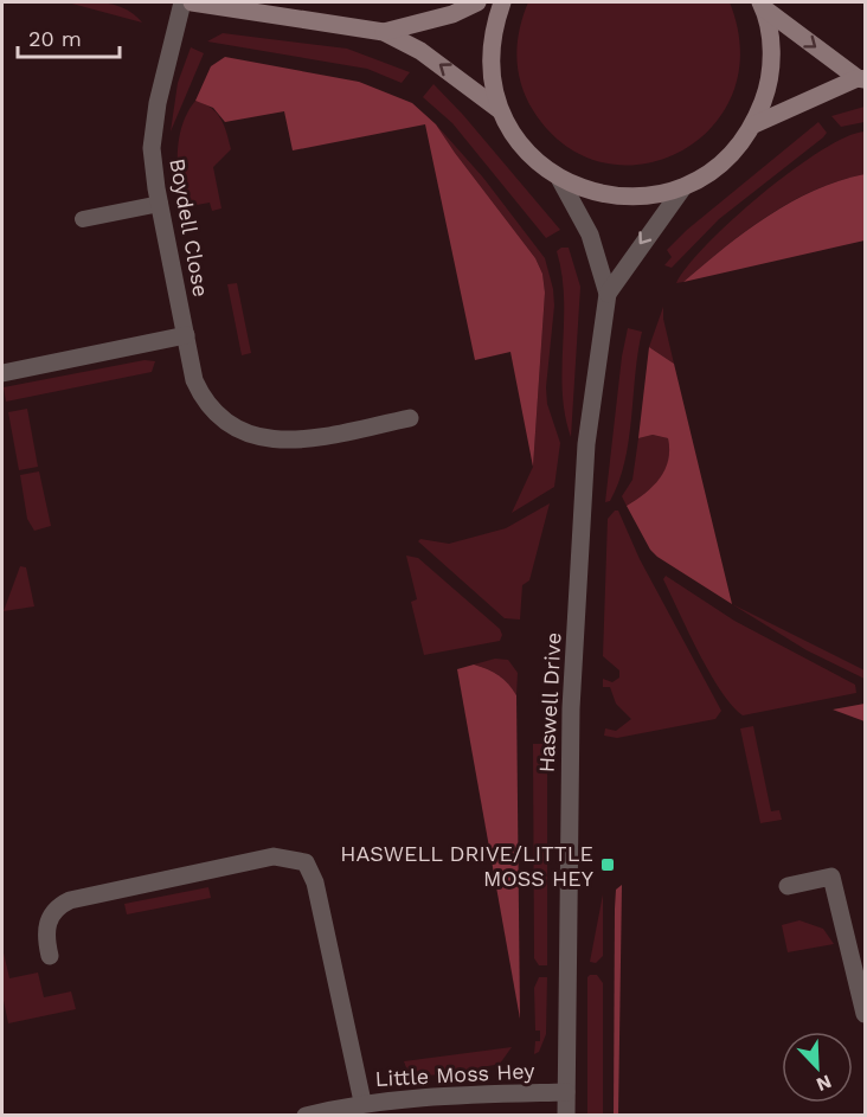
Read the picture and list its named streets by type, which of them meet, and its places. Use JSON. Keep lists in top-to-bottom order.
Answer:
{
  "streets": {
    "street": ["Boydell Close", "Haswell Drive", "Little Moss Hey"]
  },
  "crossings": [
    ["Haswell Drive", "Little Moss Hey"]
  ],
  "places": {
    "transit": ["HASWELL DRIVE/LITTLE MOSS HEY"]
  },
  "scale_bar": "20 m",
  "north": "bottom right"
}
